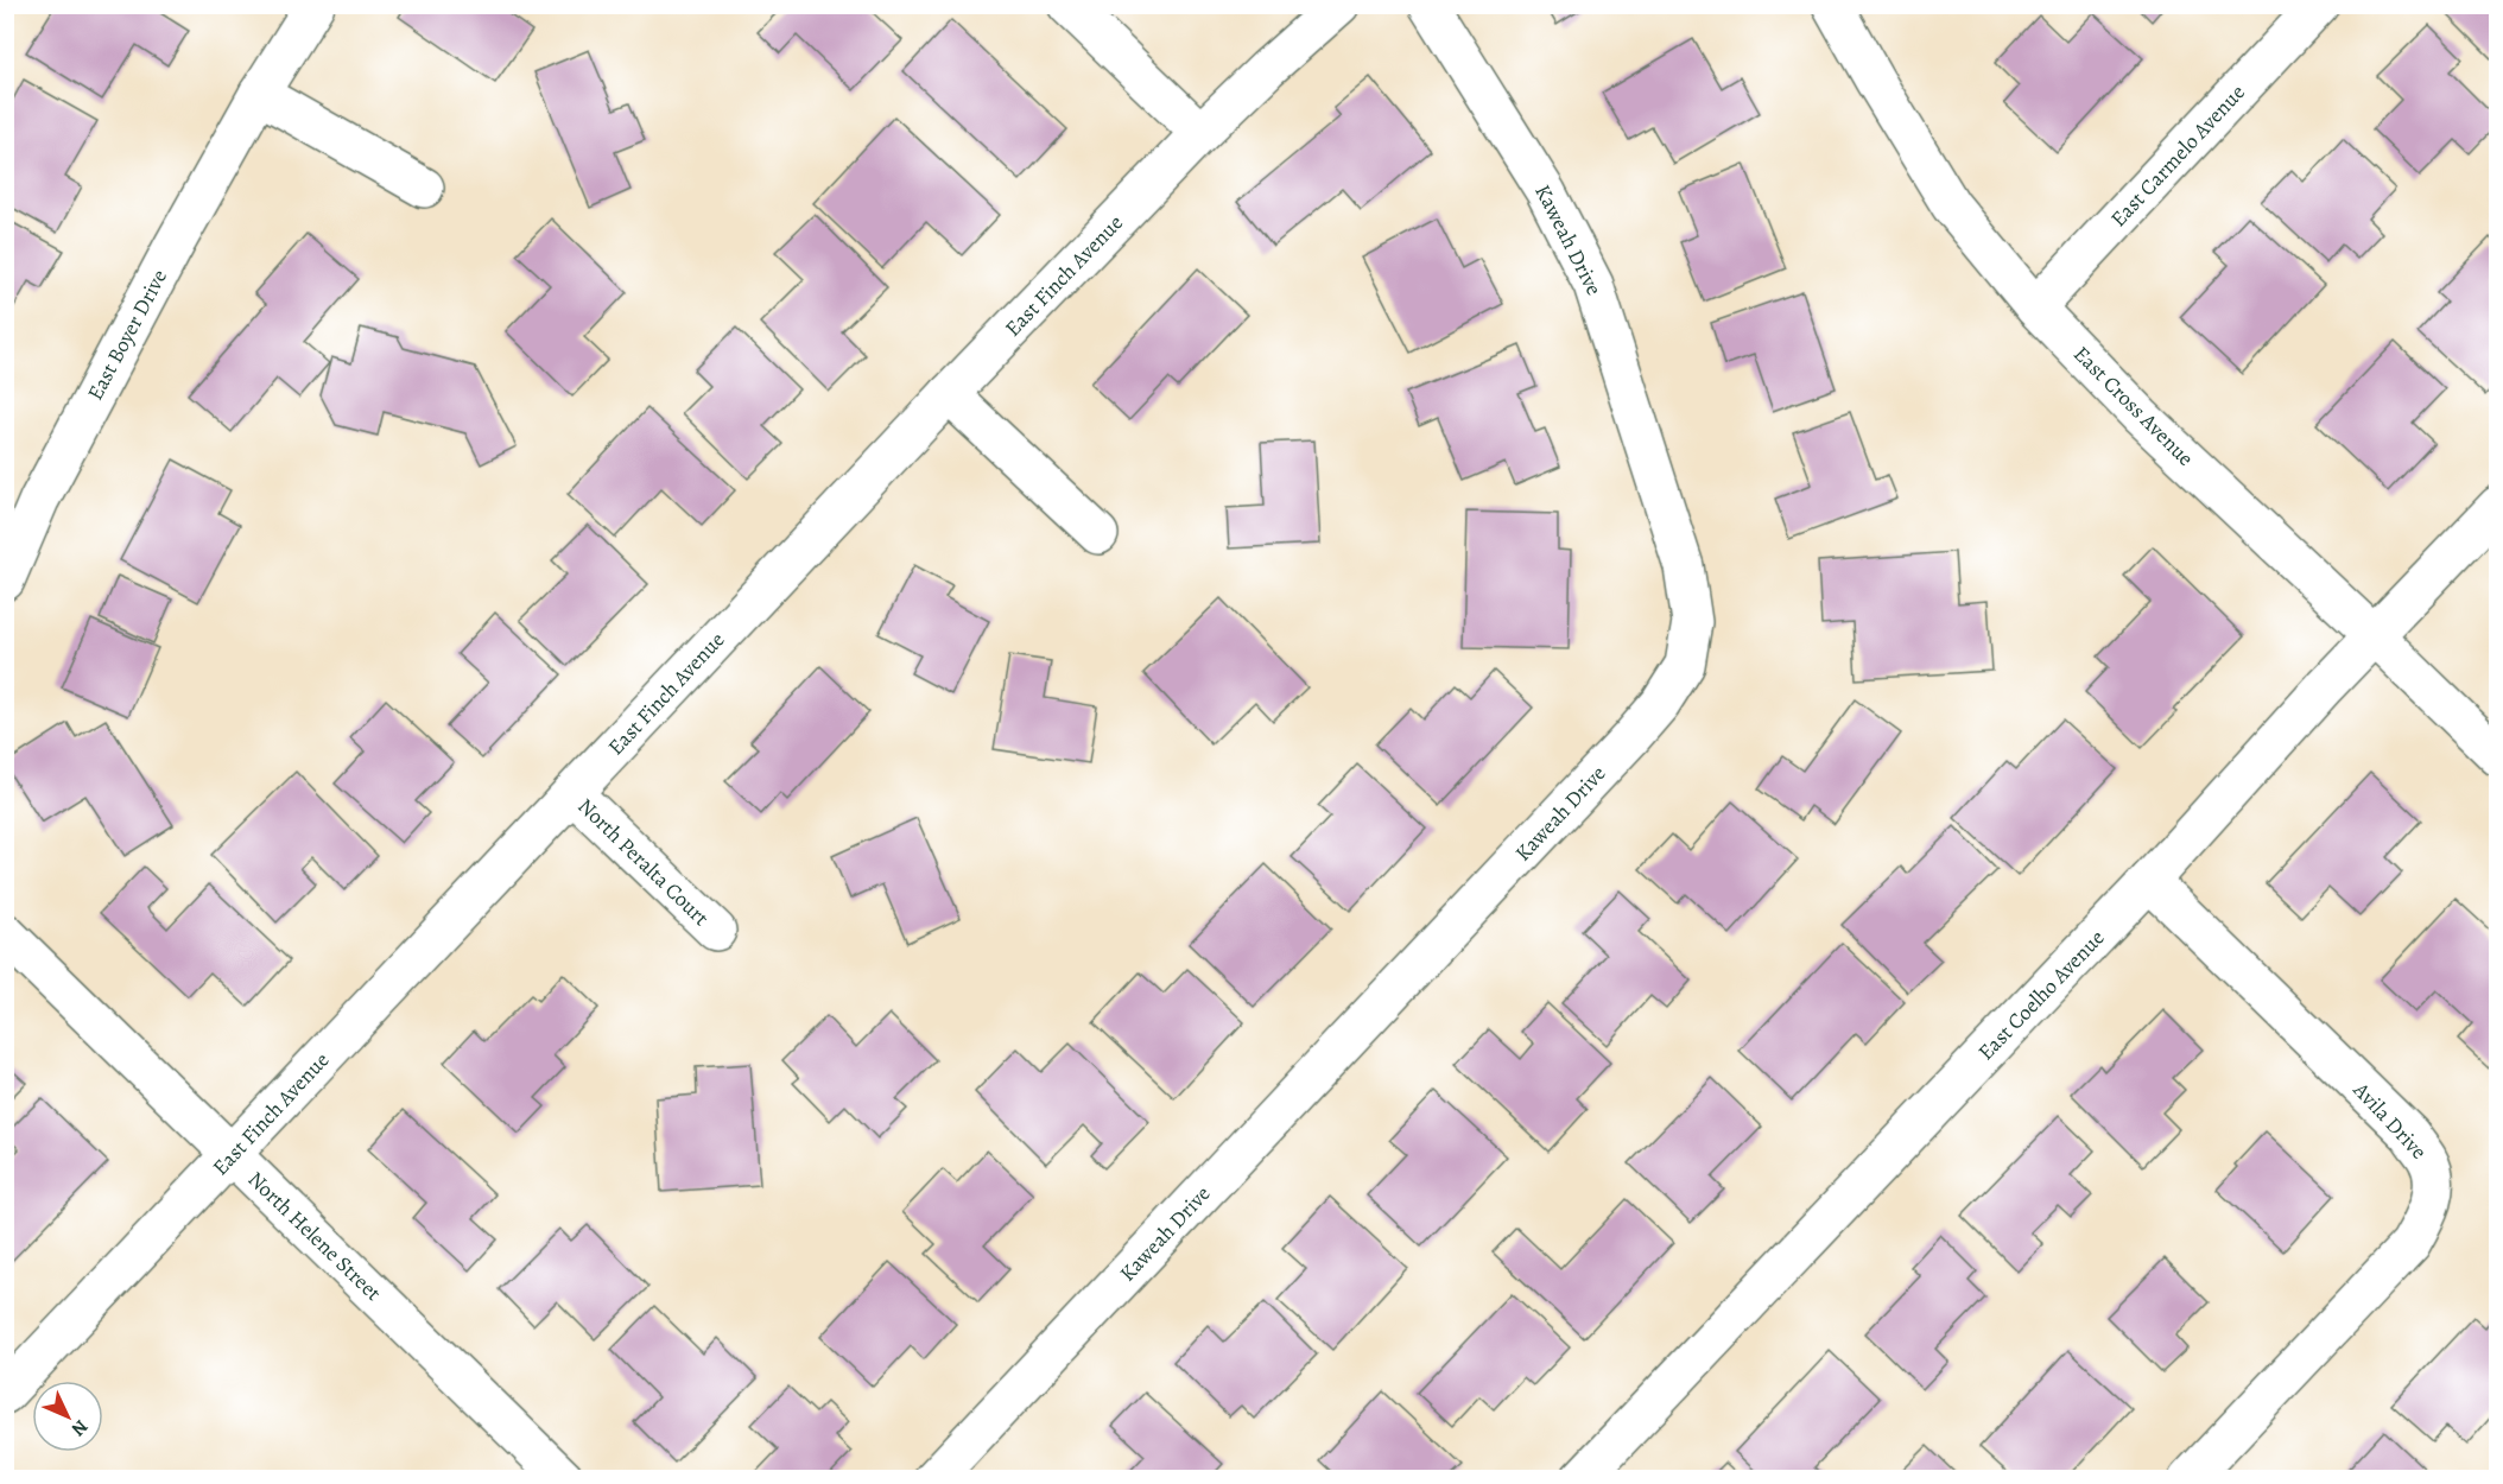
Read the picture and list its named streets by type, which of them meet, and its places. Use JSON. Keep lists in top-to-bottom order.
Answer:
{
  "streets": {
    "street": [
      "East Carmelo Avenue",
      "Kaweah Drive",
      "East Finch Avenue",
      "East Boyer Drive",
      "East Cross Avenue",
      "North Peralta Court",
      "East Coelho Avenue",
      "Avila Drive",
      "North Helene Street"
    ]
  },
  "crossings": [
    ["East Carmelo Avenue", "East Cross Avenue"],
    ["East Finch Avenue", "North Peralta Court"],
    ["East Finch Avenue", "North Helene Street"],
    ["East Cross Avenue", "East Coelho Avenue"],
    ["East Coelho Avenue", "Avila Drive"]
  ],
  "north": "bottom right"
}
